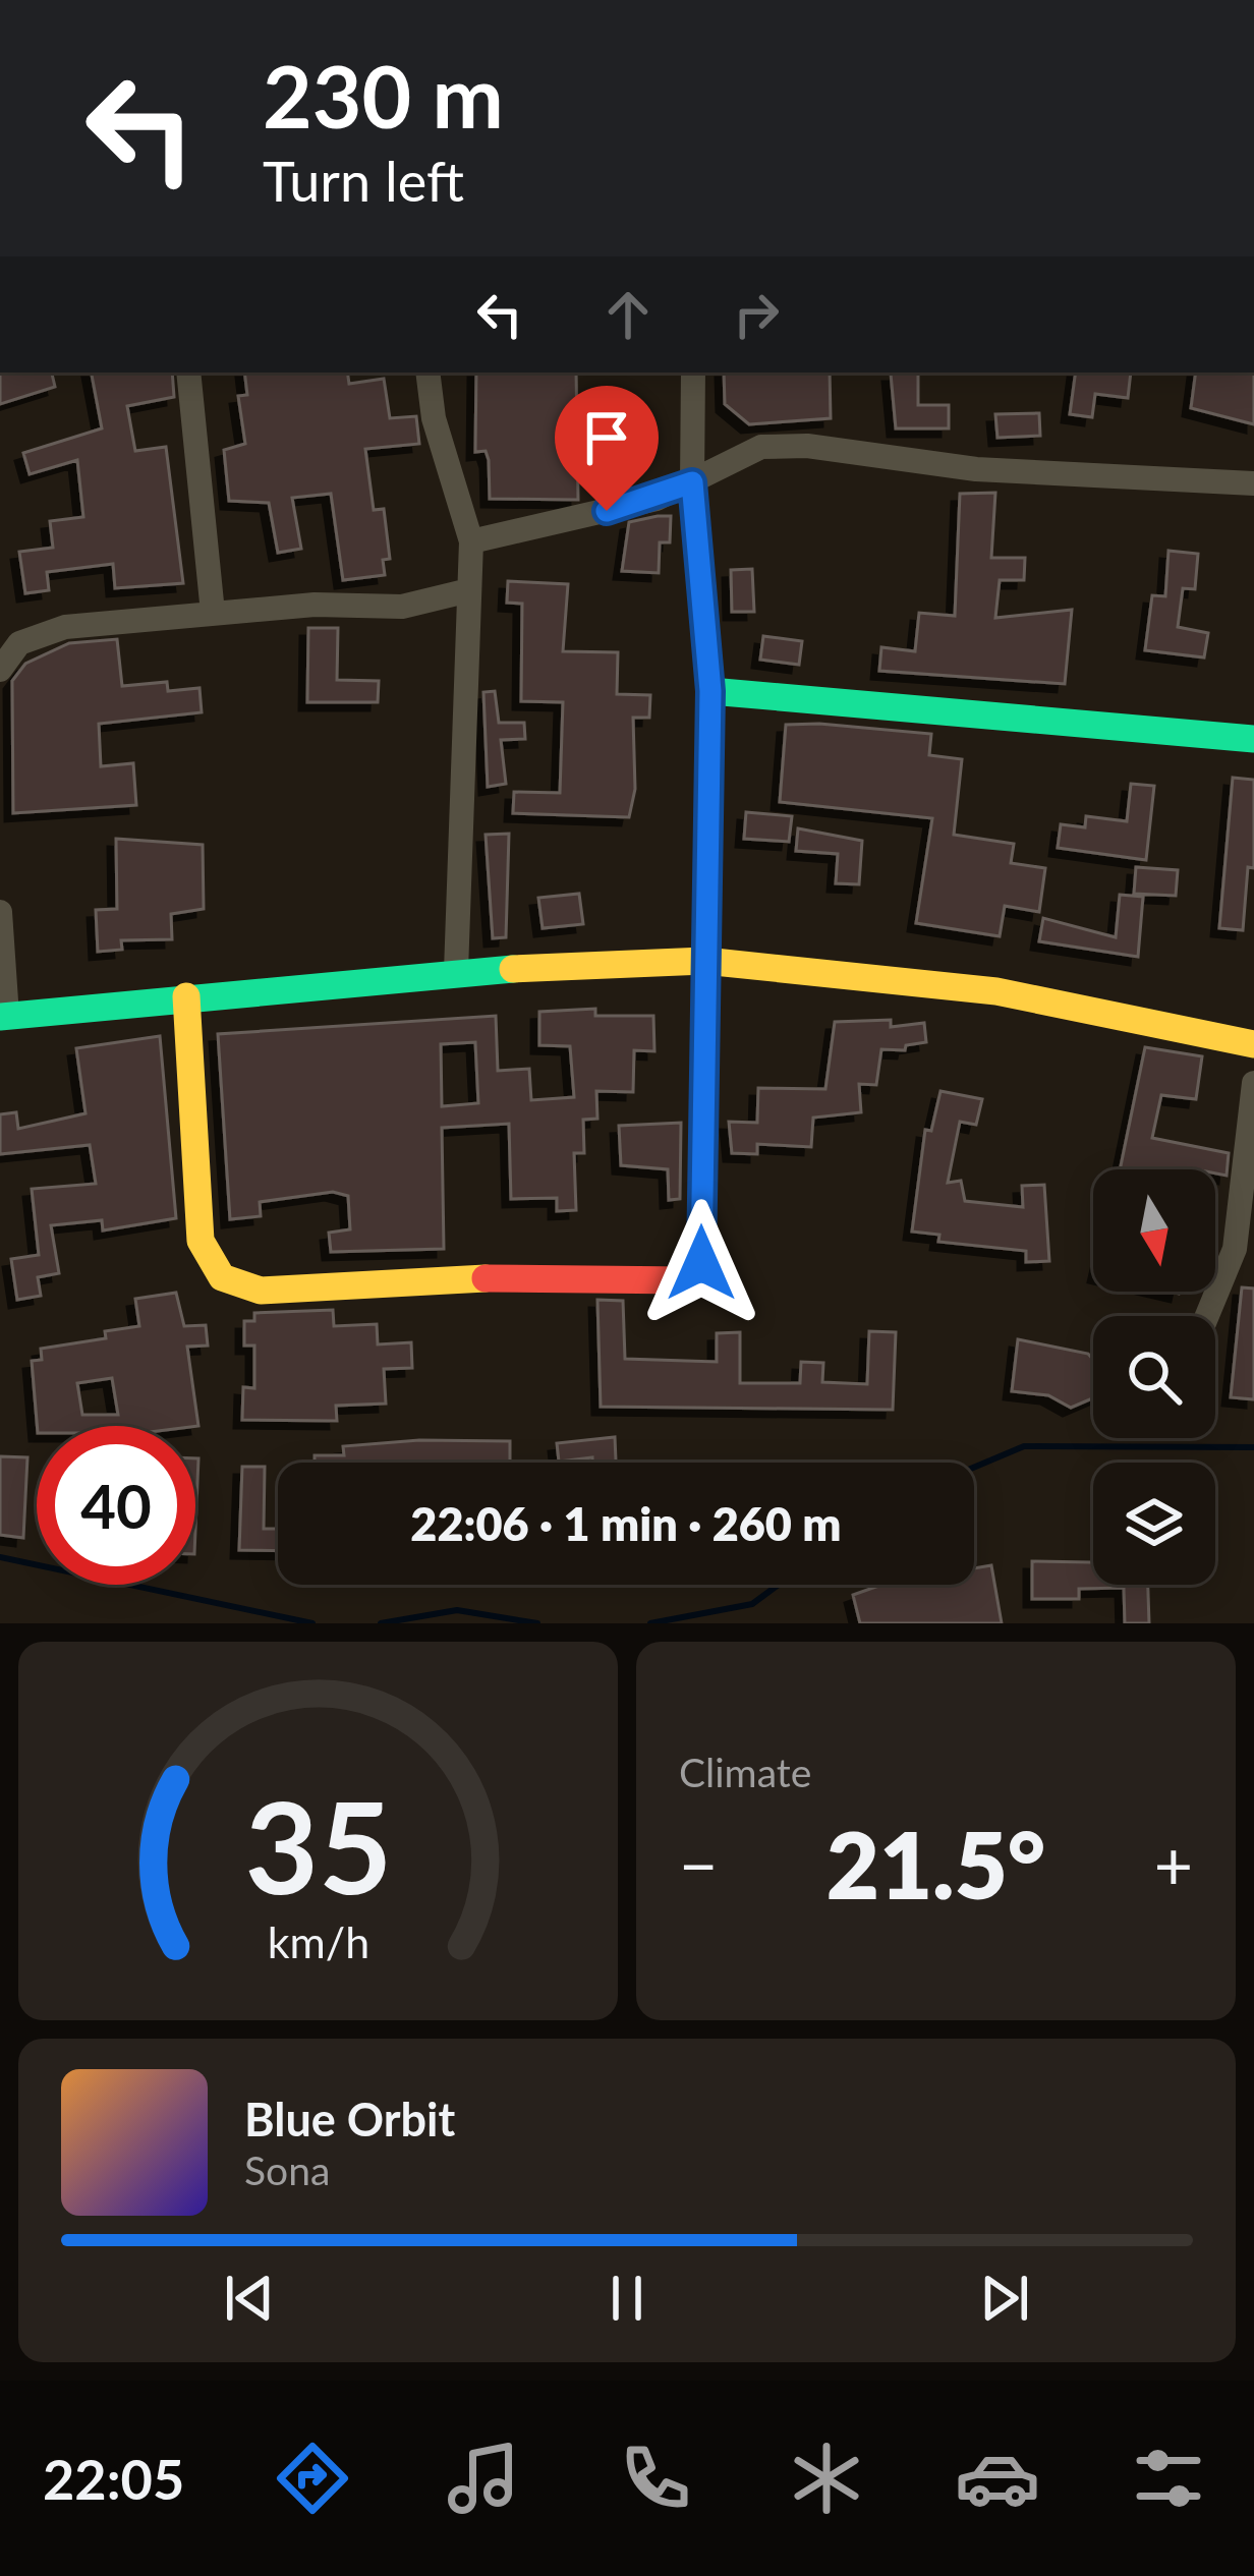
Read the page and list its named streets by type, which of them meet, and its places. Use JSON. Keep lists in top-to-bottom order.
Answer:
{
  "north": "bottom",
  "page": {
    "turn": ["230 m", "Turn left"],
    "limit": "40",
    "trip": "22:06 · 1 min · 260 m",
    "tile": "Climate",
    "heat": ["−", "21.5°", "+"],
    "song": ["Blue Orbit", "Sona"],
    "tabs": "22:05",
    "gauge": ["35", "km/h"]
  }
}
